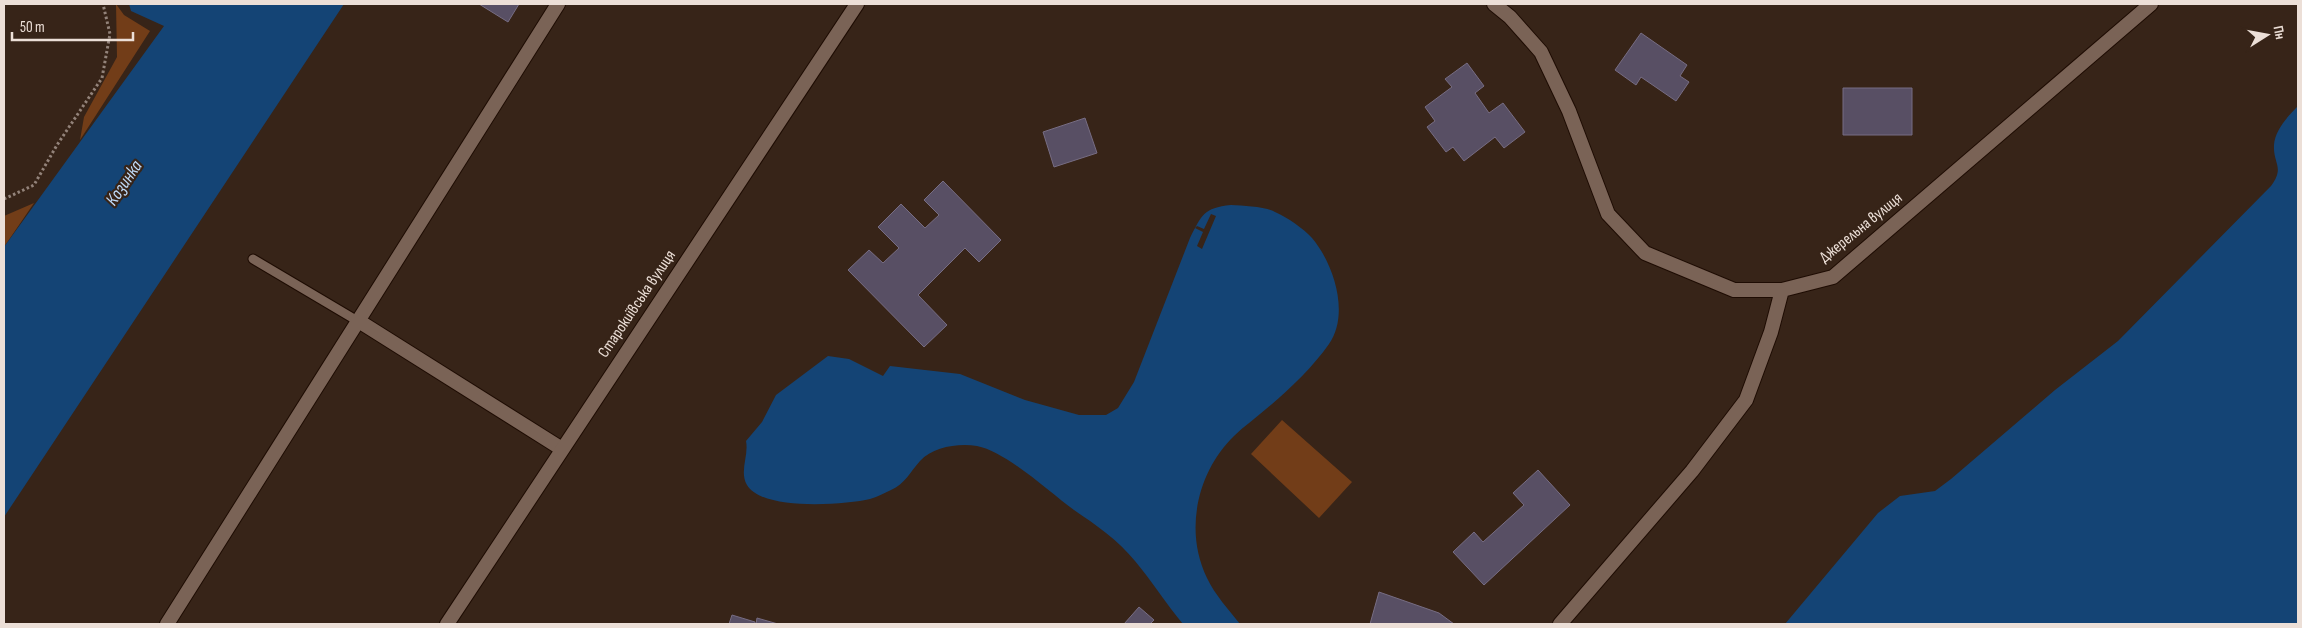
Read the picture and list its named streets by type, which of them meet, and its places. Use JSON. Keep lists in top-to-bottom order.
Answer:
{
  "streets": {
    "street": ["Джерельна вулиця", "Старокиївська вулиця"]
  },
  "water": ["Козинка"],
  "scale_bar": "50 m",
  "north": "right"
}
